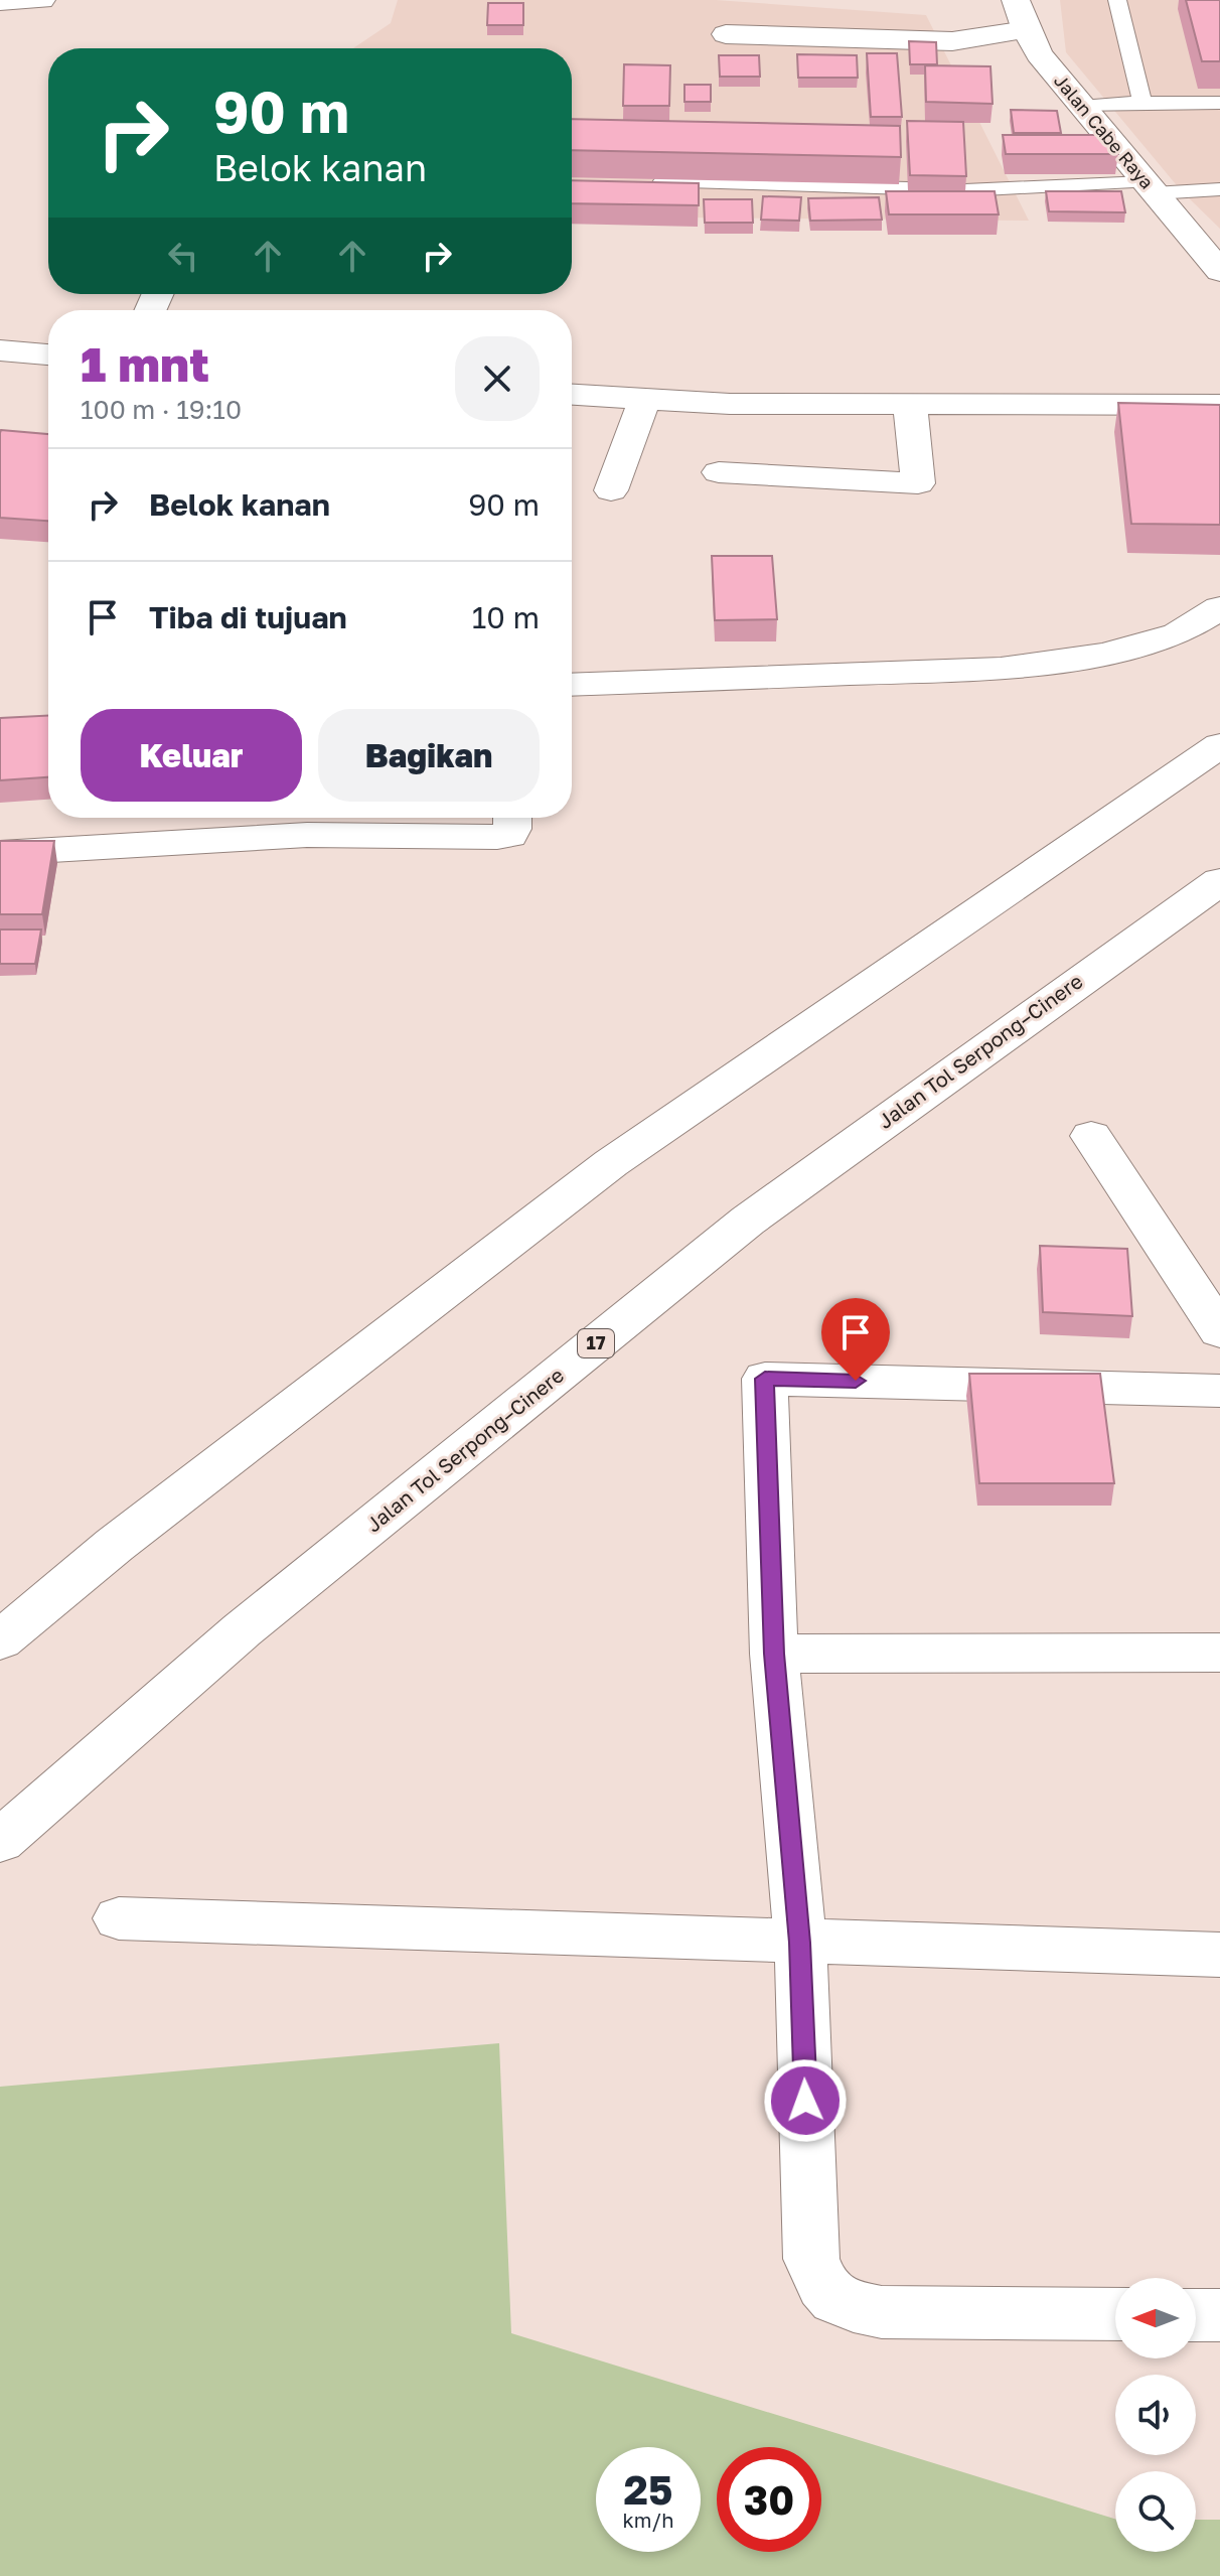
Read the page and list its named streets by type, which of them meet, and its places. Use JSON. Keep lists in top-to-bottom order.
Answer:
{
  "streets": {
    "main road": ["Jalan Cabe Raya", "Jalan Tol Serpong–Cinere", "17"]
  },
  "north": "left",
  "page": {
    "turn": ["90 m", "Belok kanan"],
    "heading": ["1 mnt", "100 m · 19:10"],
    "list": [
      {
        "name": "Belok kanan",
        "value": "90 m"
      },
      {
        "name": "Tiba di tujuan",
        "value": "10 m"
      }
    ],
    "buttons": ["Keluar", "Bagikan"],
    "speed": "25 km/h",
    "limit": "30"
  }
}
